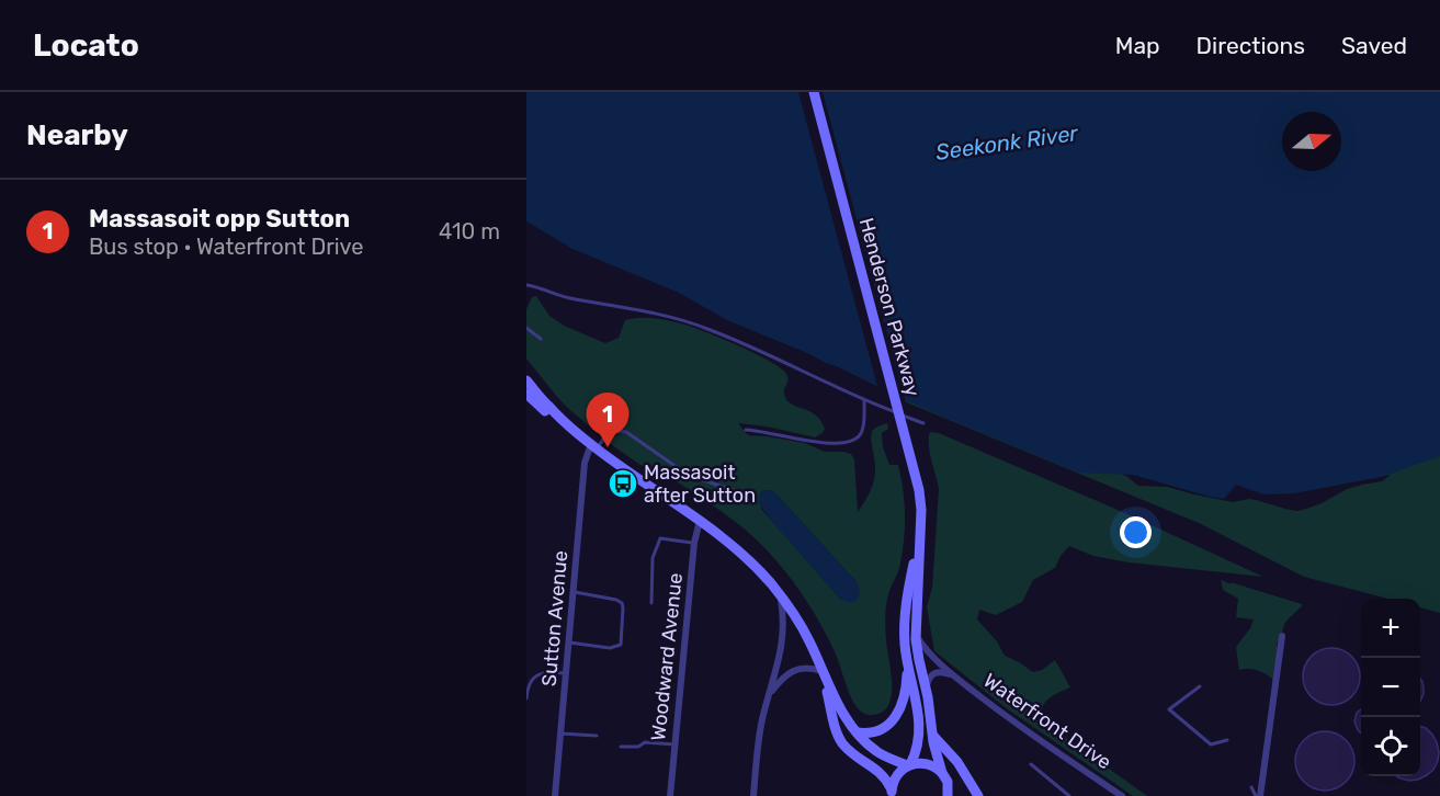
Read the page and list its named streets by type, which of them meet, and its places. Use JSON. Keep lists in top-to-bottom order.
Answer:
{
  "streets": {
    "main road": ["Henderson Parkway"],
    "street": ["Sutton Avenue", "Woodward Avenue", "Waterfront Drive"]
  },
  "crossings": [
    ["Henderson Parkway", "Waterfront Drive"]
  ],
  "water": ["Seekonk River"],
  "places": {
    "bus stop": ["Massasoit after Sutton"]
  },
  "north": "right",
  "page": {
    "header": "Locato",
    "nav": ["Map", "Directions", "Saved"],
    "heading": "Nearby",
    "list": [
      {
        "mark": "1",
        "name": "Massasoit opp Sutton",
        "note": "Bus stop · Waterfront Drive",
        "value": "410 m"
      }
    ],
    "pins": "1",
    "map_buttons": ["+", "−"]
  }
}
